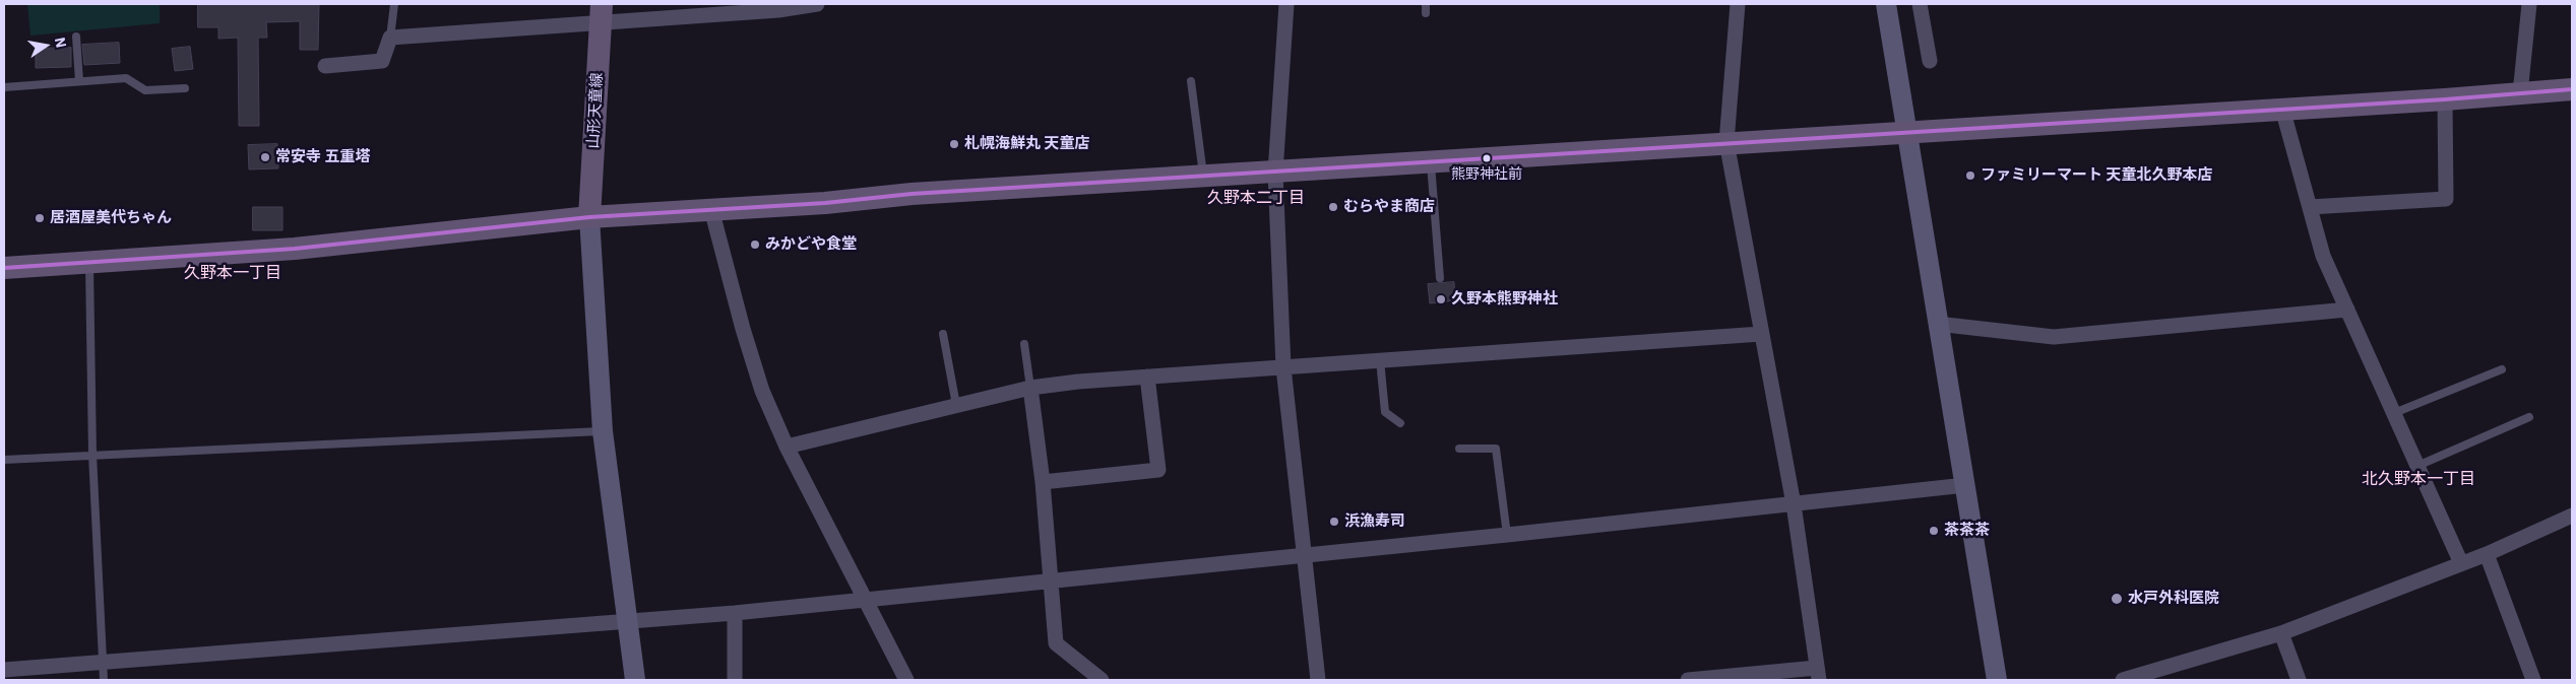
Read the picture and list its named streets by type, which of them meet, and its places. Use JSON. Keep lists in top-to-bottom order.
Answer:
{
  "streets": {
    "main road": ["山形天童線"]
  },
  "districts": ["久野本二丁目", "久野本一丁目", "北久野本一丁目"],
  "places": [
    "札幌海鮮丸 天童店",
    "常安寺 五重塔",
    "熊野神社前",
    "ファミリーマート 天童北久野本店",
    "むらやま商店",
    "居酒屋美代ちゃん",
    "みかどや食堂",
    "久野本熊野神社",
    "浜漁寿司",
    "茶茶茶",
    "水戸外科医院"
  ],
  "north": "right"
}
